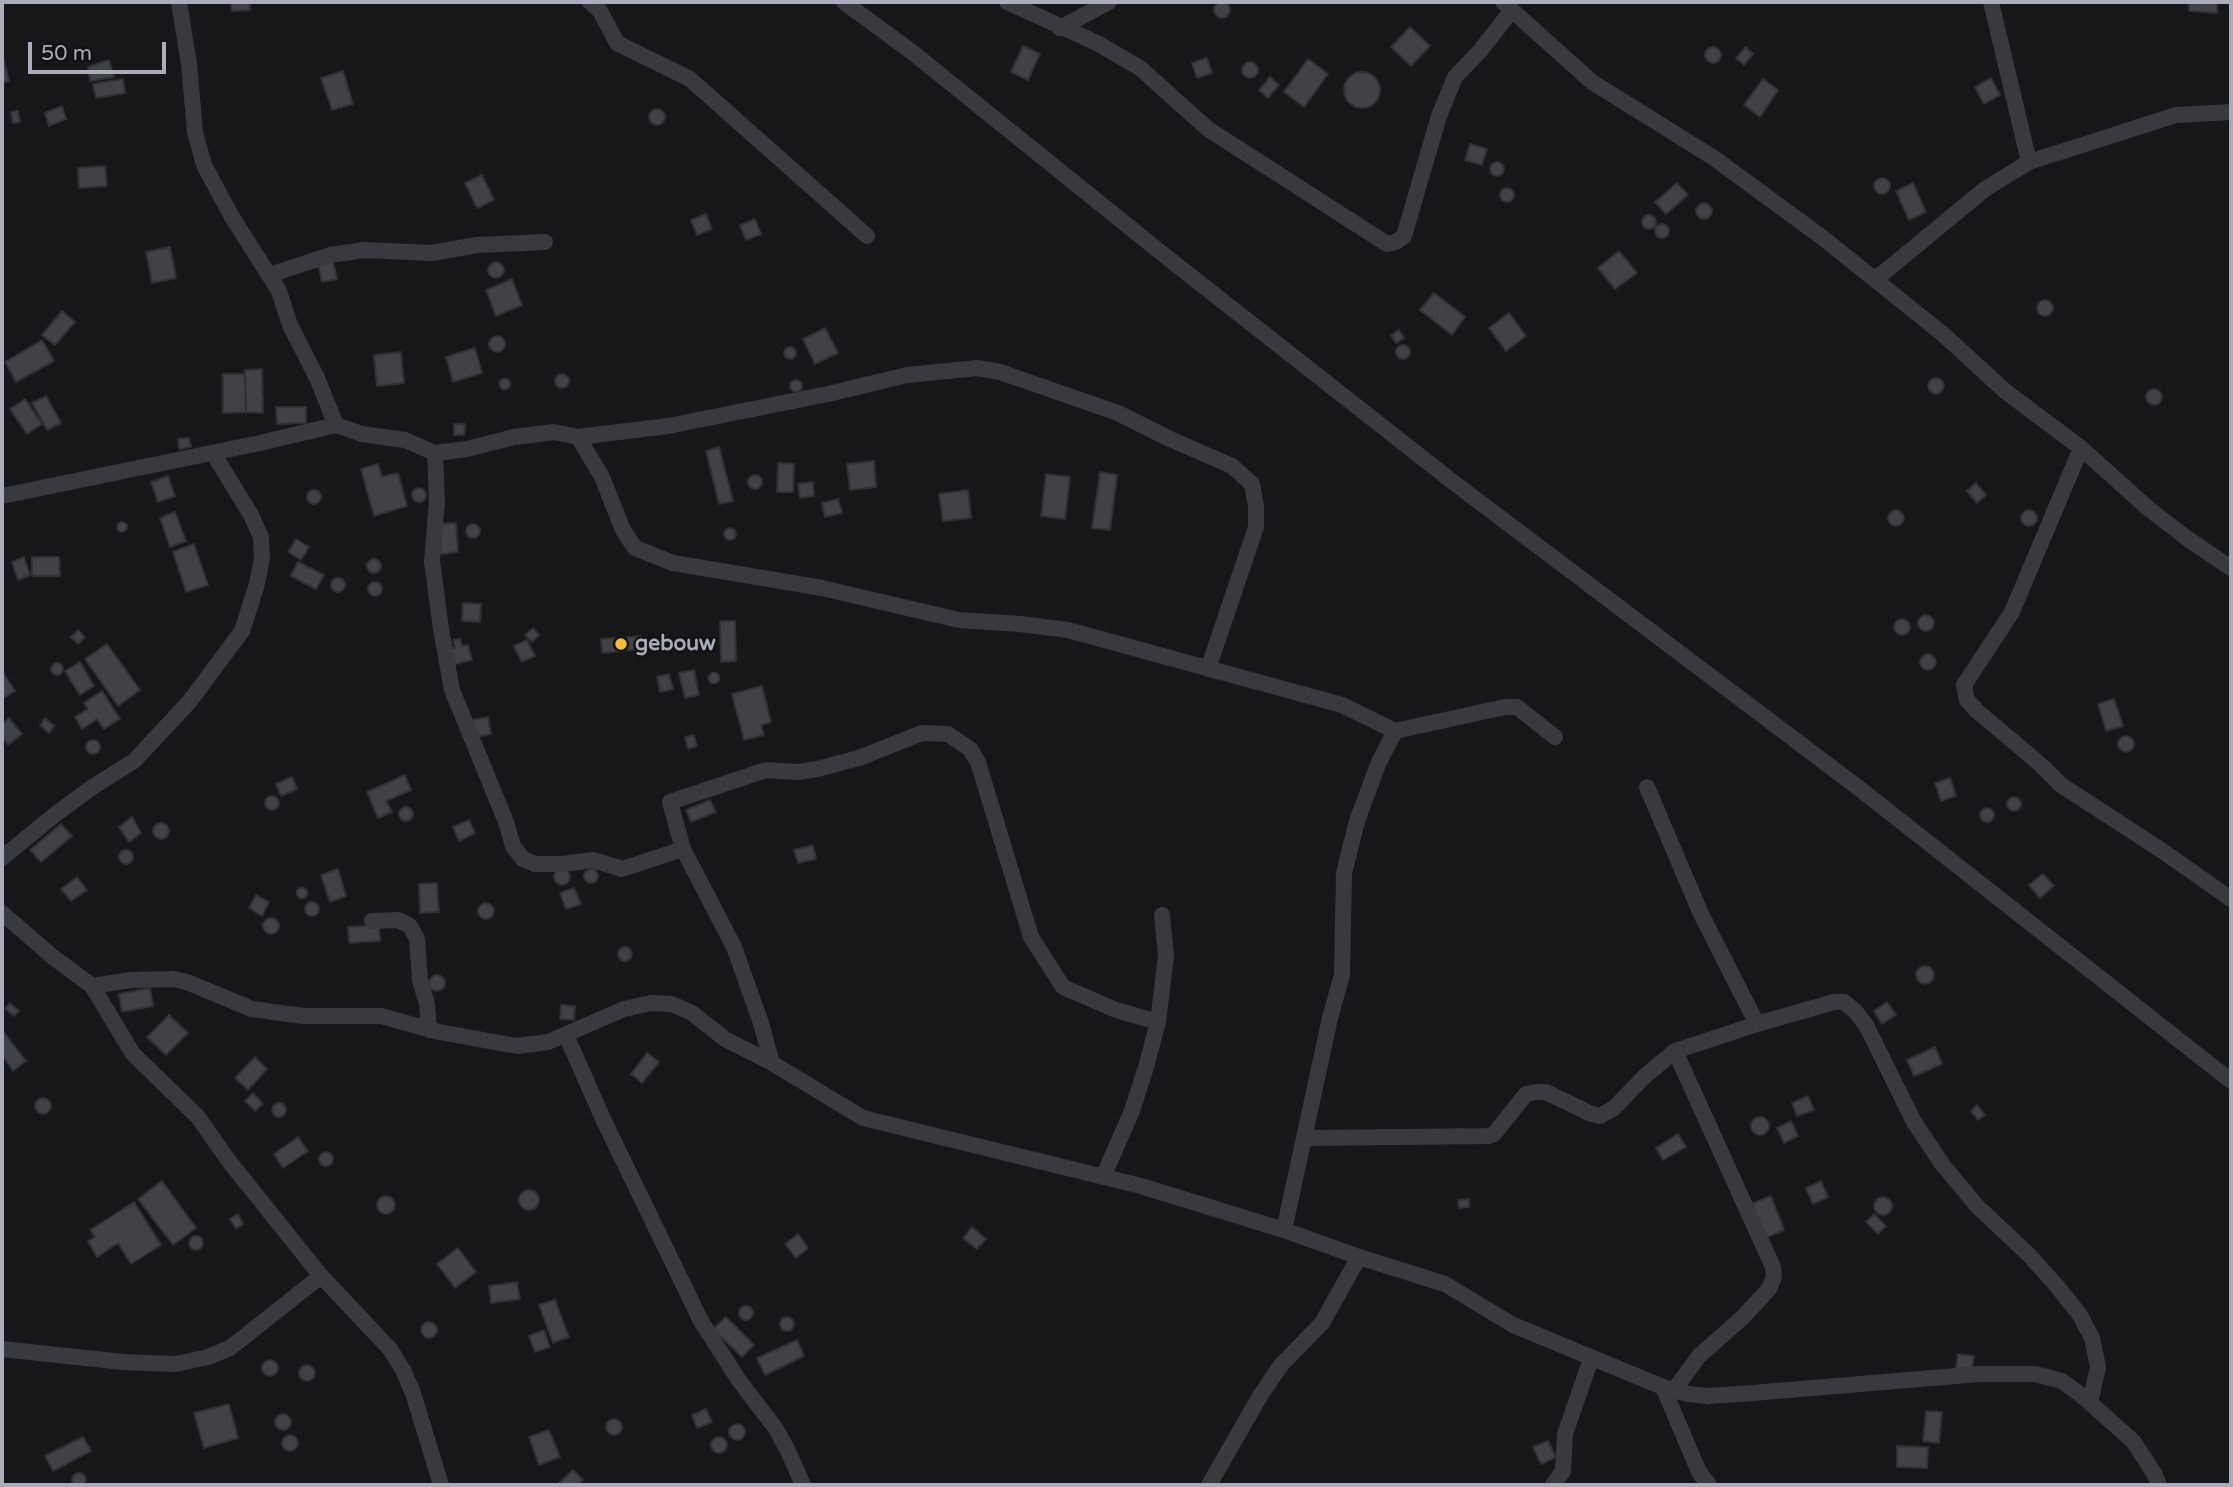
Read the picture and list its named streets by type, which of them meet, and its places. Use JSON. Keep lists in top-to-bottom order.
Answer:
{
  "places": ["gebouw"],
  "scale_bar": "50 m"
}
